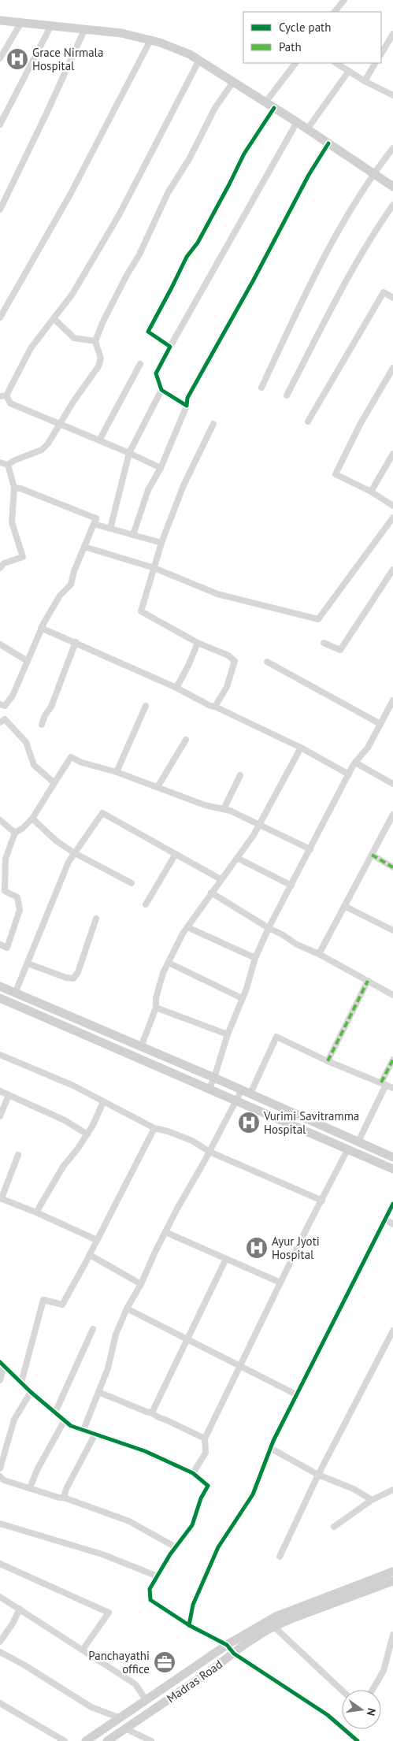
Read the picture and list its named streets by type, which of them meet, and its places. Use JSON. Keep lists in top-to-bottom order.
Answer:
{
  "streets": {
    "main road": ["Madras Road"]
  },
  "places": {
    "hospital": ["Grace Nirmala Hospital", "Vurimi Savitramma Hospital", "Ayur Jyoti Hospital"],
    "office": ["Panchayathi office"]
  },
  "legend": ["Cycle path", "Path"],
  "north": "right"
}
